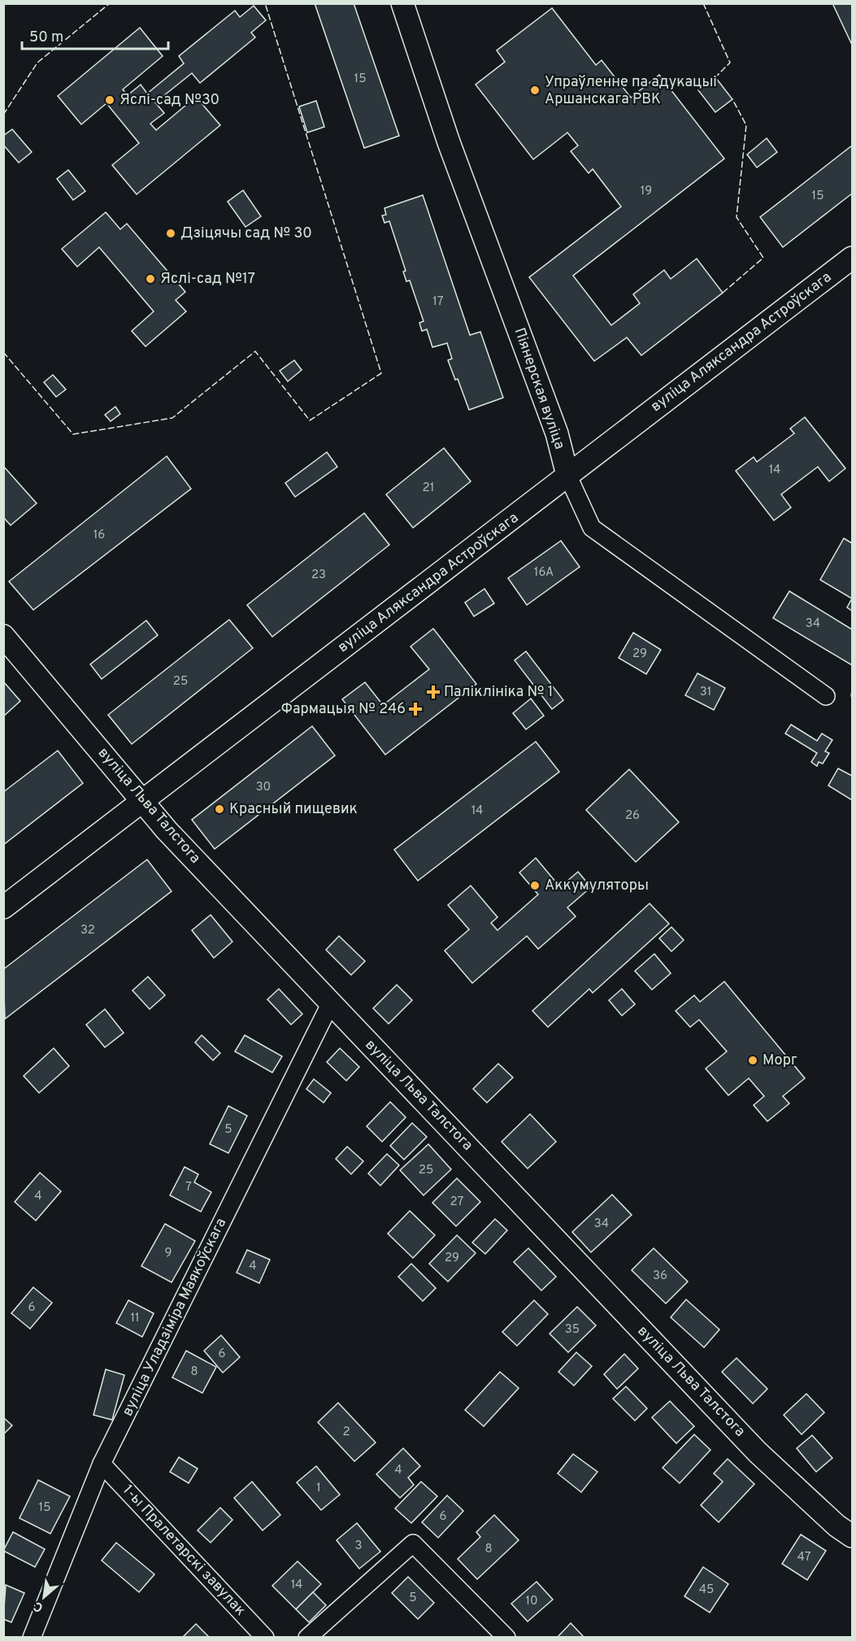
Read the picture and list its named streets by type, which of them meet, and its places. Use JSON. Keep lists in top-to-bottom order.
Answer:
{
  "streets": {
    "street": [
      "вуліца Аляксандра Астроўскага",
      "Піянерская вуліца",
      "вуліца Льва Талстога",
      "вуліца Уладзіміра Маякоўскага",
      "1-ы Пралетарскі завулак"
    ]
  },
  "crossings": [
    ["вуліца Аляксандра Астроўскага", "Піянерская вуліца"],
    ["вуліца Аляксандра Астроўскага", "вуліца Льва Талстога"],
    ["вуліца Льва Талстога", "вуліца Уладзіміра Маякоўскага"],
    ["вуліца Уладзіміра Маякоўскага", "1-ы Пралетарскі завулак"]
  ],
  "places": {
    "other": [
      "Упраўленне па адукацыі Аршанскага РВК",
      "Яслі-сад №30",
      "Дзіцячы сад № 30",
      "Яслі-сад №17",
      "Красный пищевик",
      "Аккумуляторы",
      "Морг"
    ],
    "health": ["Паліклініка № 1", "Фармацыя № 246"]
  },
  "house_numbers": [
    "15",
    "19",
    "15",
    "17",
    "14",
    "21",
    "16",
    "16А",
    "23",
    "34",
    "29",
    "25",
    "31",
    "30",
    "14",
    "26",
    "32",
    "5",
    "25",
    "7",
    "4",
    "27",
    "34",
    "9",
    "29",
    "4",
    "36",
    "6",
    "11",
    "35",
    "6",
    "8",
    "2",
    "4",
    "1",
    "15",
    "6",
    "3",
    "8",
    "47",
    "14",
    "45",
    "5",
    "10"
  ],
  "scale_bar": "50 m",
  "north": "bottom left"
}
